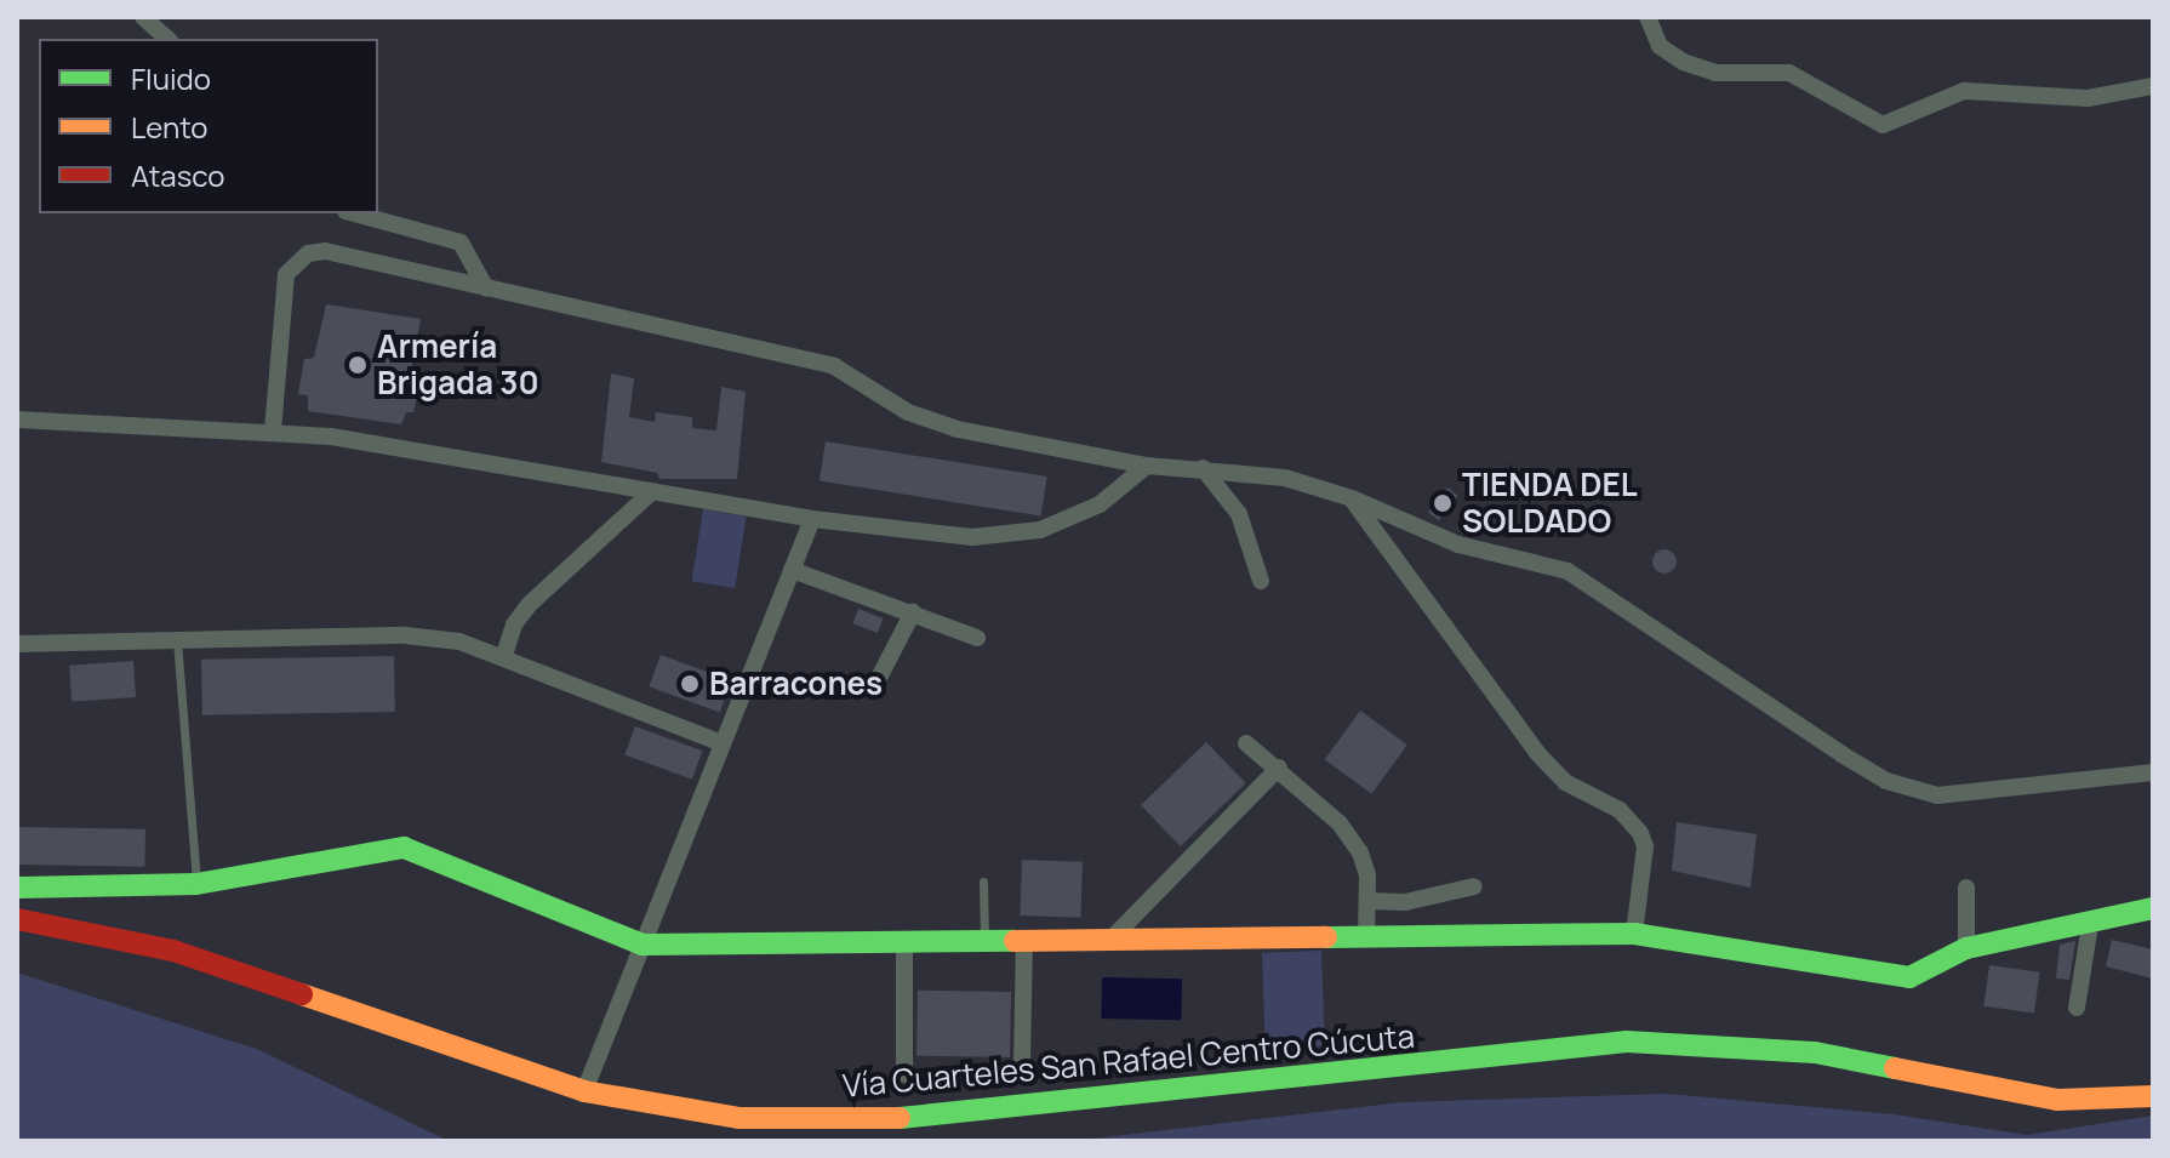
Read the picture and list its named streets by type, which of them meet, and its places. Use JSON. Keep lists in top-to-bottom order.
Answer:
{
  "streets": {
    "street": ["Vía Cuarteles San Rafael Centro Cúcuta"]
  },
  "places": ["Armería Brigada 30", "TIENDA DEL SOLDADO", "Barracones"],
  "legend": ["Fluido", "Lento", "Atasco"]
}
